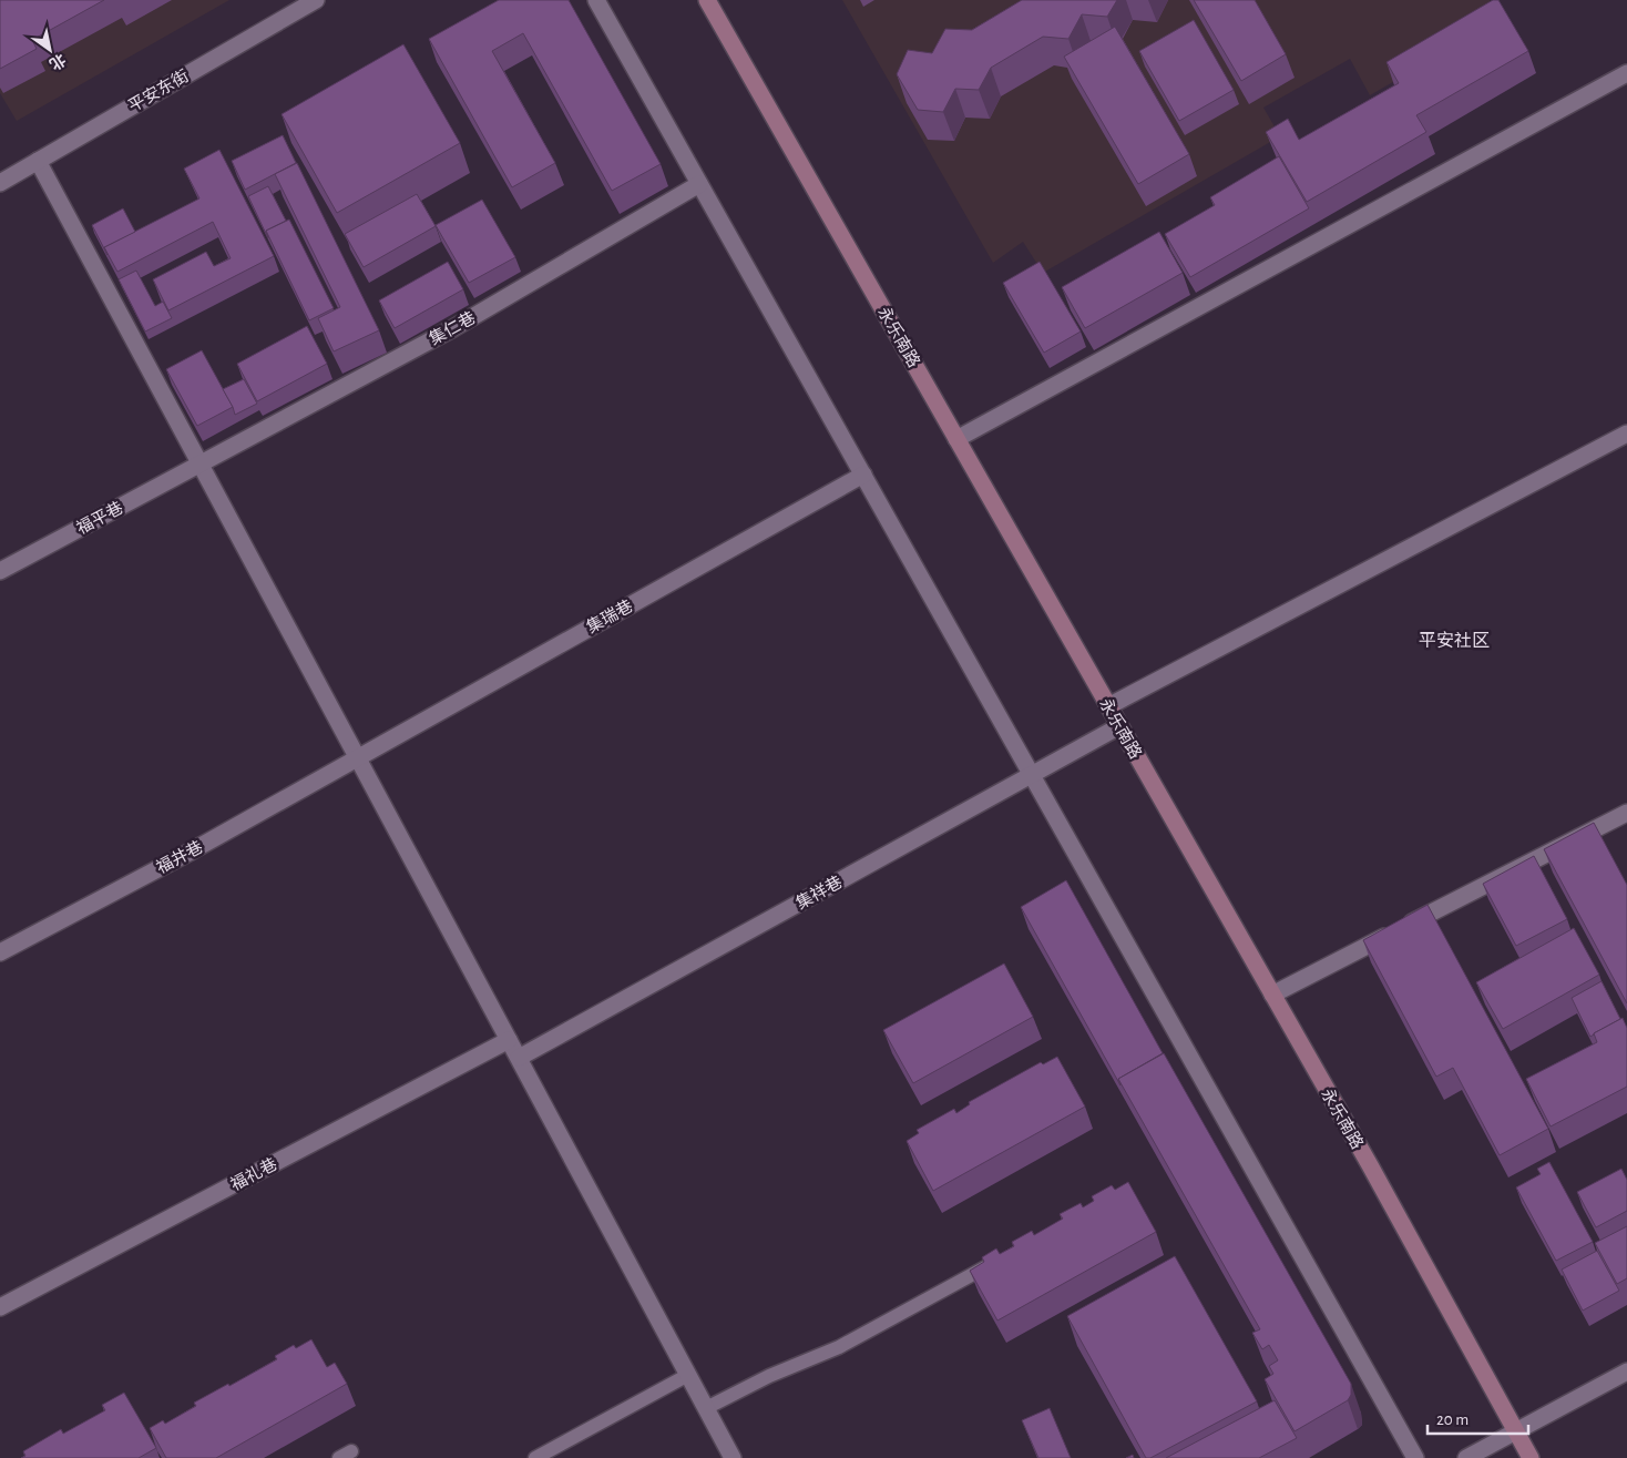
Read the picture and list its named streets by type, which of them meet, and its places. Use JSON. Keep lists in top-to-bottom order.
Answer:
{
  "streets": {
    "main road": ["永乐南路"],
    "street": [
      "平安东街",
      "集仁巷",
      "福平巷",
      "集瑞巷",
      "福井巷",
      "集祥巷",
      "福礼巷"
    ]
  },
  "crossings": [
    ["集仁巷", "福平巷"],
    ["永乐南路", "集祥巷"],
    ["集瑞巷", "福井巷"]
  ],
  "districts": ["平安社区"],
  "scale_bar": "20 m",
  "north": "bottom right"
}
